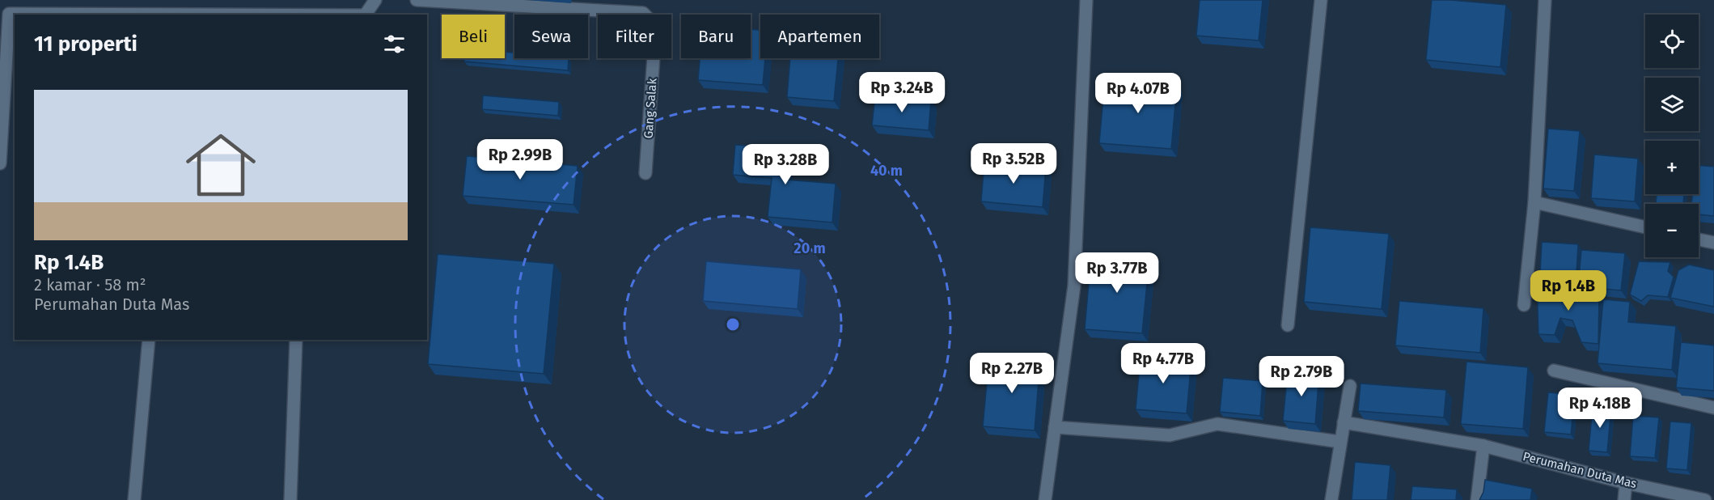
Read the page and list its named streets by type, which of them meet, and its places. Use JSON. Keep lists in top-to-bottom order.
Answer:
{
  "streets": {
    "street": ["Gang Salak", "Perumahan Duta Mas"]
  },
  "page": {
    "map_buttons": ["+", "−"],
    "chip": [
      "Beli",
      "Sewa",
      "Filter",
      "Baru",
      "Apartemen"
    ],
    "heading": "11 properti",
    "price": [
      "Rp 3.24B",
      "Rp 4.07B",
      "Rp 2.99B",
      "Rp 3.52B",
      "Rp 3.28B",
      "Rp 3.77B",
      "Rp 1.4B",
      "Rp 4.77B",
      "Rp 2.27B",
      "Rp 2.79B",
      "Rp 4.18B"
    ],
    "list": [
      {
        "name": "Rp 1.4B",
        "note": "2 kamar · 58 m² · Perumahan Duta Mas"
      }
    ]
  },
  "rings": ["40 m", "20 m"]
}
